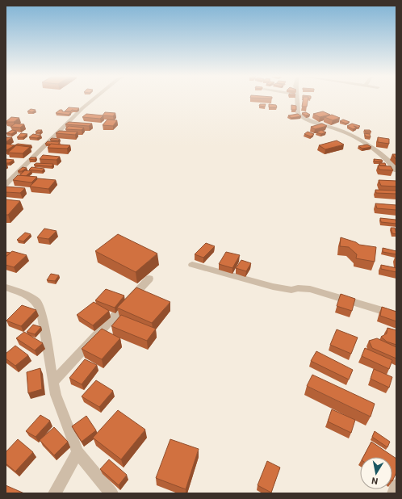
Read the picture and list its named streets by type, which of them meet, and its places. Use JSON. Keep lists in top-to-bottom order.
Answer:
{
  "north": "bottom"
}
